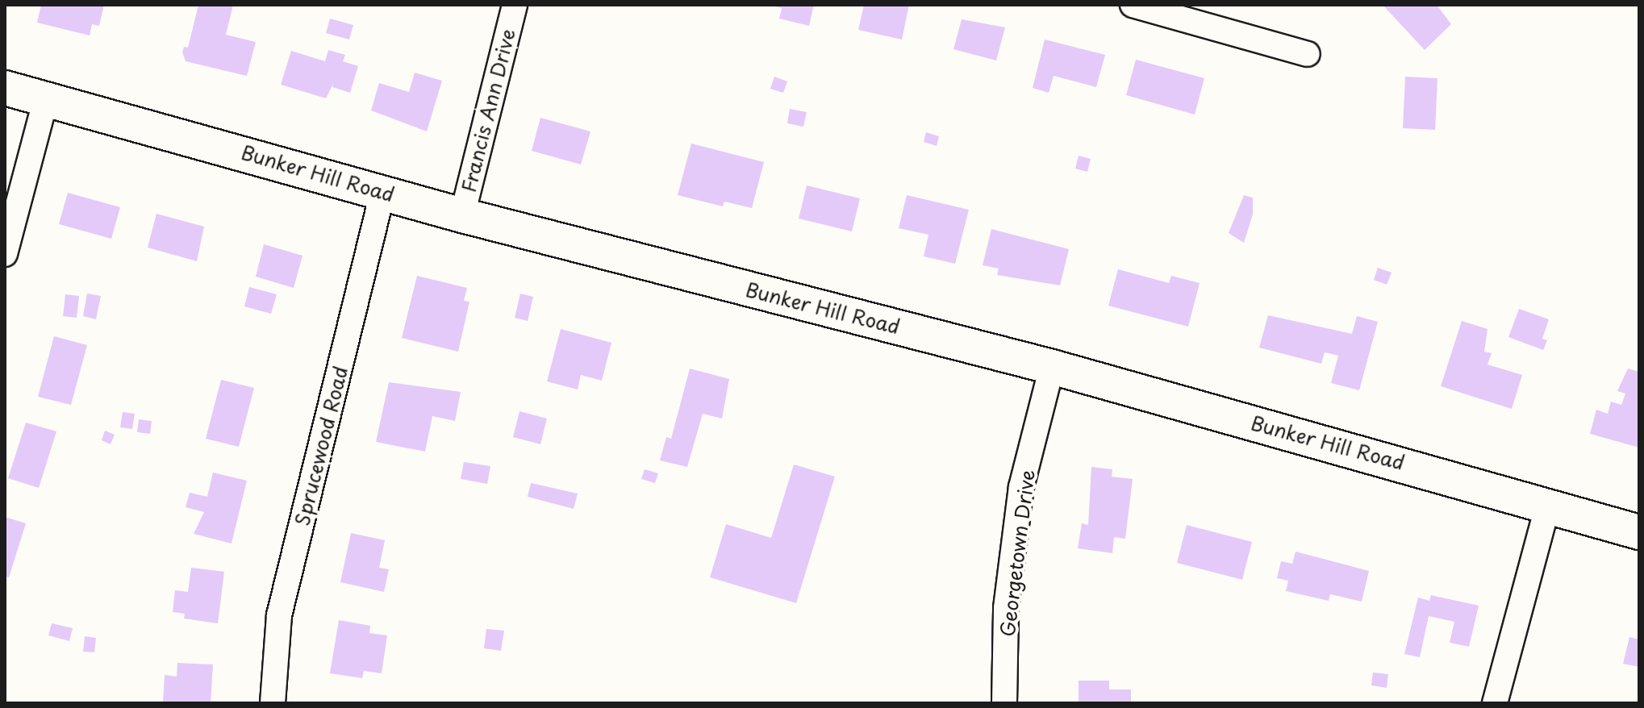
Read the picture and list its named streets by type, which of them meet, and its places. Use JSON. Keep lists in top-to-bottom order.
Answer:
{
  "streets": {
    "main road": ["Bunker Hill Road"],
    "street": ["Francis Ann Drive", "Sprucewood Road", "Georgetown Drive"]
  },
  "crossings": [
    ["Francis Ann Drive", "Bunker Hill Road"],
    ["Bunker Hill Road", "Sprucewood Road"],
    ["Bunker Hill Road", "Georgetown Drive"]
  ]
}
